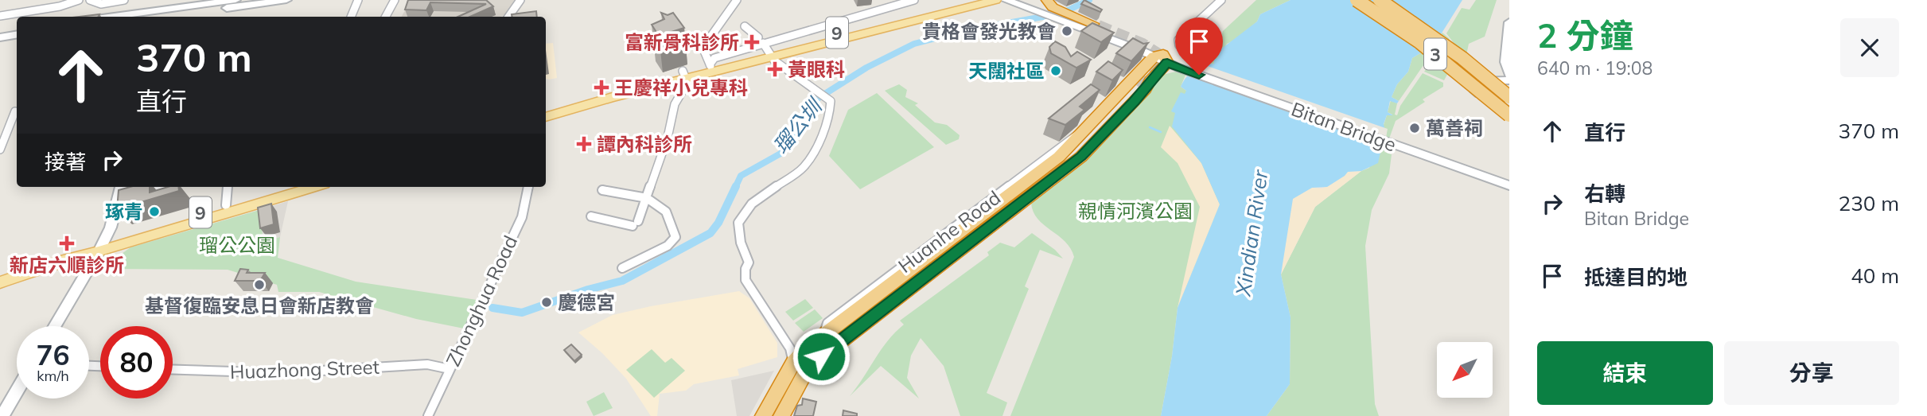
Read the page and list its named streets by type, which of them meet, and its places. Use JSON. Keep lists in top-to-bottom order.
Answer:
{
  "streets": {
    "highway": ["3", "Huanhe Road"],
    "main road": ["9", "Bitan Bridge"],
    "street": ["Zhonghua Road", "Huazhong Street"]
  },
  "crossings": [
    ["Bitan Bridge", "Huanhe Road"],
    ["Zhonghua Road", "Huazhong Street"]
  ],
  "water": ["瑠公圳", "Xindian River"],
  "parks": ["親情河濱公園", "瑠公公園"],
  "places": {
    "other": [
      "貴格會發光教會",
      "天闊社區",
      "萬善祠",
      "琢青",
      "基督復臨安息日會新店教會",
      "慶德宮"
    ],
    "health": [
      "富新骨科診所",
      "黃眼科",
      "王慶祥小兒專科",
      "譚內科診所",
      "新店六順診所"
    ]
  },
  "north": "bottom left",
  "page": {
    "heading": ["2 分鐘", "640 m · 19:08"],
    "turn": ["370 m", "直行"],
    "list": [
      {
        "name": "直行",
        "value": "370 m"
      },
      {
        "name": "右轉",
        "note": "Bitan Bridge",
        "value": "230 m"
      },
      {
        "name": "抵達目的地",
        "value": "40 m"
      }
    ],
    "then": "接著",
    "speed": "76 km/h",
    "limit": "80",
    "buttons": ["結束", "分享"]
  }
}
